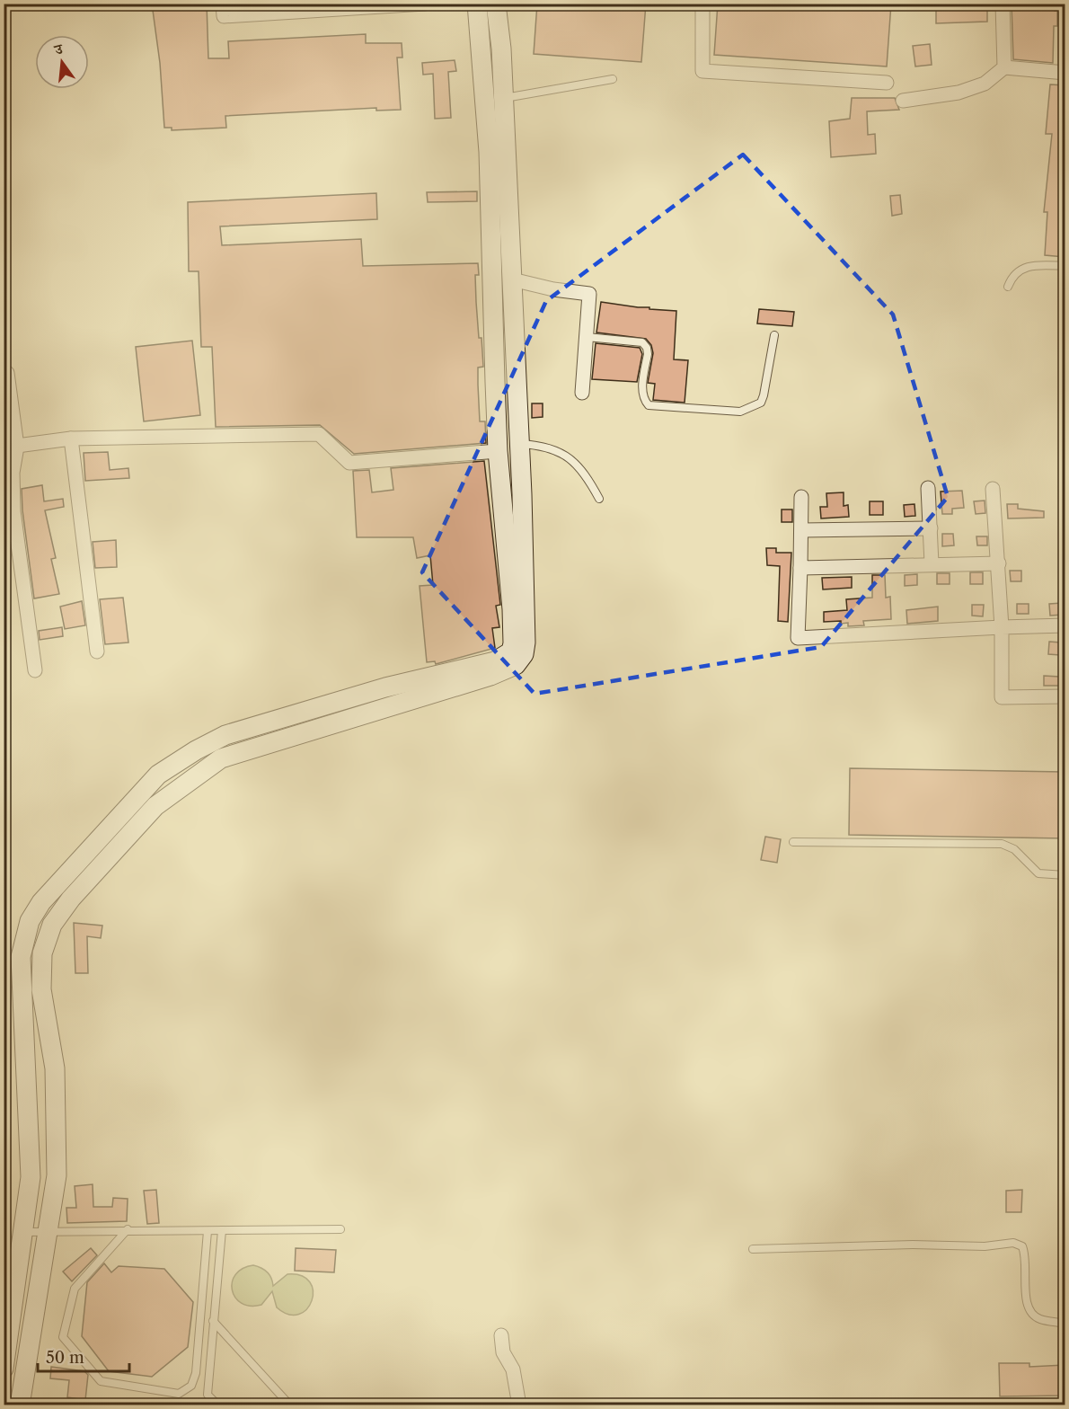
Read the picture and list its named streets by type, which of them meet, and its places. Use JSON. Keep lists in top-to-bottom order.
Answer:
{
  "scale_bar": "50 m",
  "north": "top"
}
